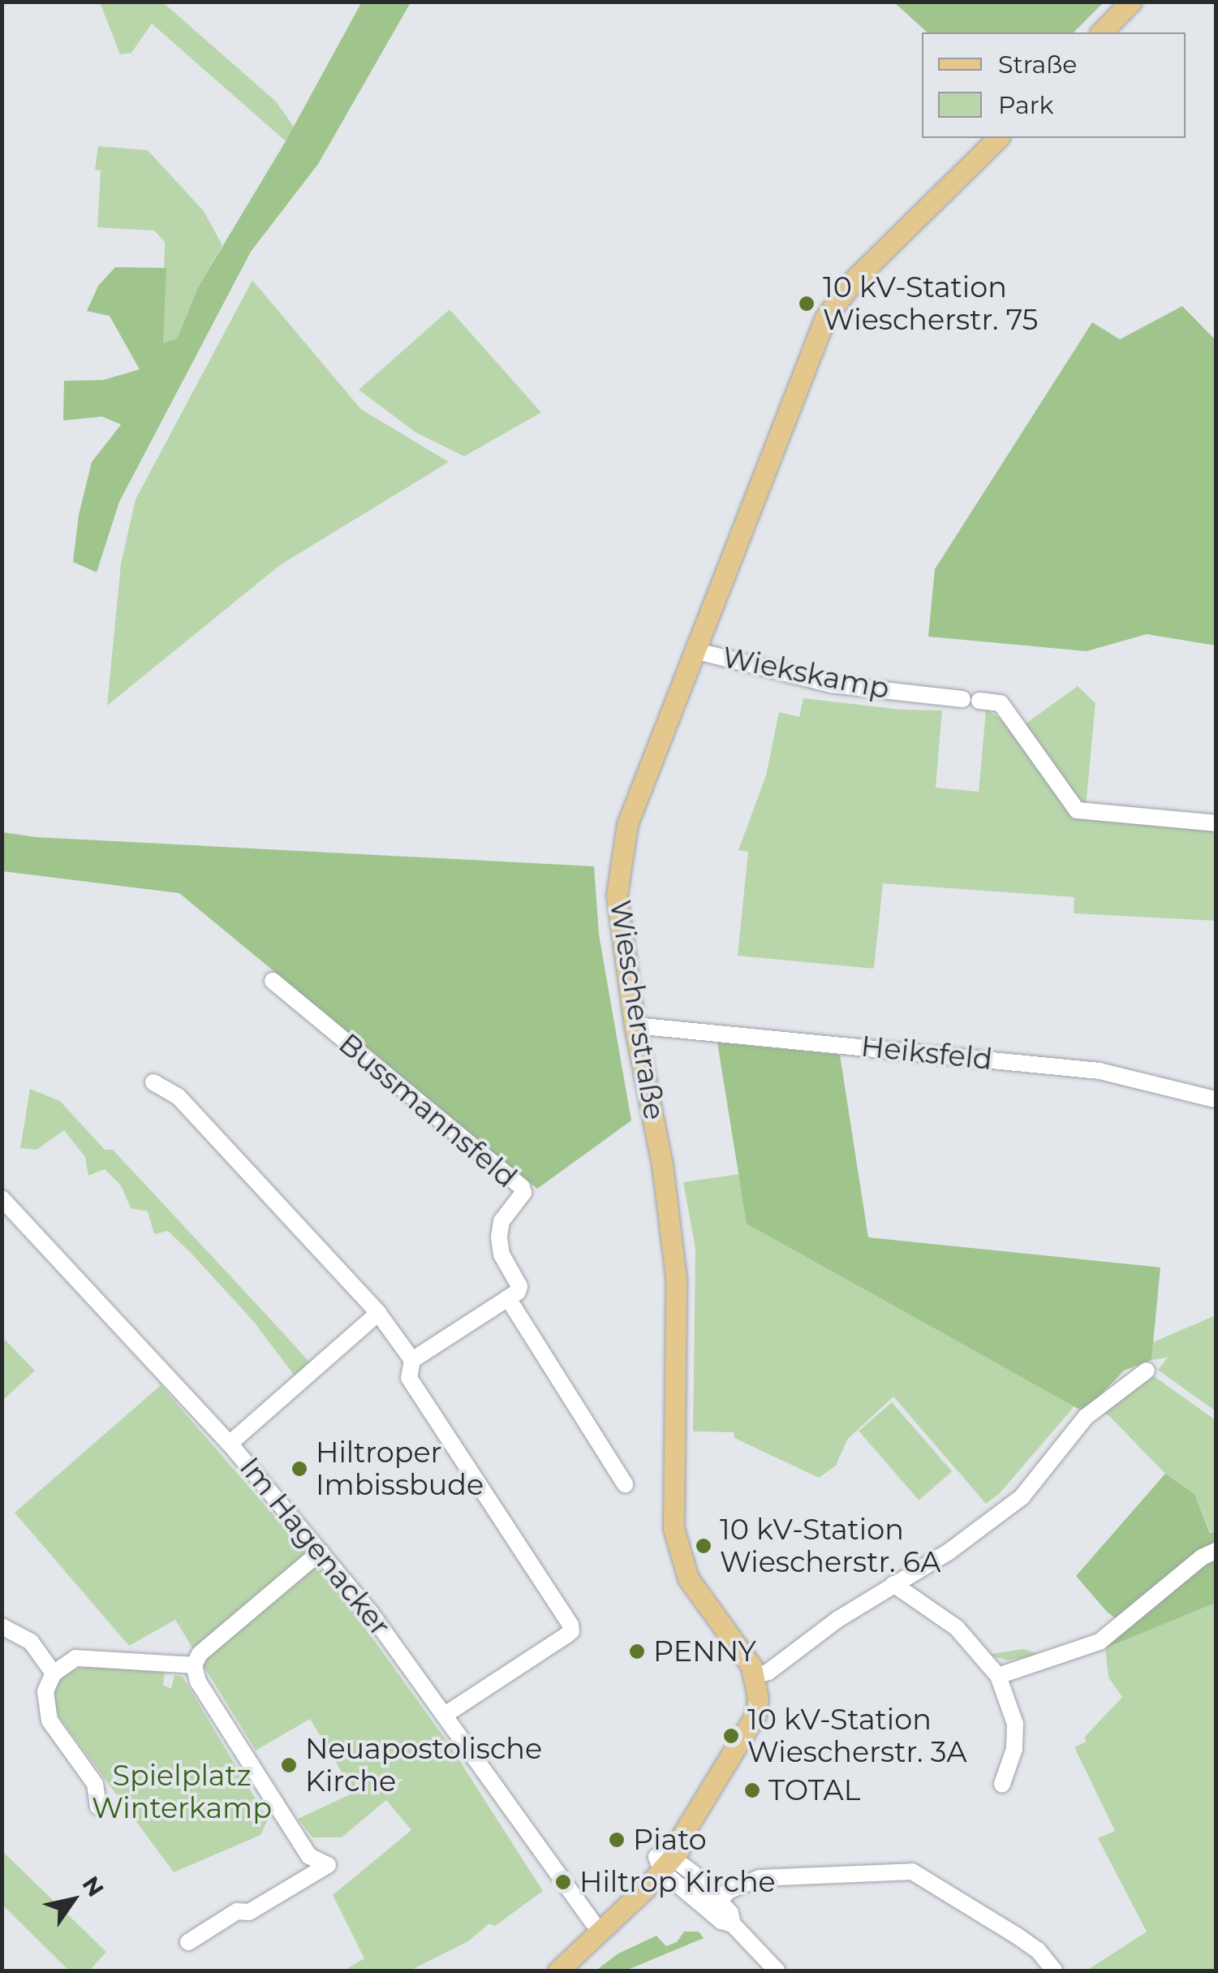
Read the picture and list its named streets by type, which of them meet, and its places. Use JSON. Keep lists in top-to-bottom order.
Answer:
{
  "streets": {
    "main road": ["Wiescherstraße"],
    "street": [
      "Wiekskamp",
      "Heiksfeld",
      "Bussmannsfeld",
      "Im Hagenacker"
    ]
  },
  "crossings": [
    ["Wiekskamp", "Wiescherstraße"],
    ["Wiescherstraße", "Heiksfeld"]
  ],
  "parks": ["Spielplatz Winterkamp"],
  "places": [
    "10 kV-Station Wiescherstr. 75",
    "Hiltroper Imbissbude",
    "10 kV-Station Wiescherstr. 6A",
    "PENNY",
    "10 kV-Station Wiescherstr. 3A",
    "Neuapostolische Kirche",
    "TOTAL",
    "Piato",
    "Hiltrop Kirche"
  ],
  "legend": ["Straße", "Park"],
  "north": "top right"
}
